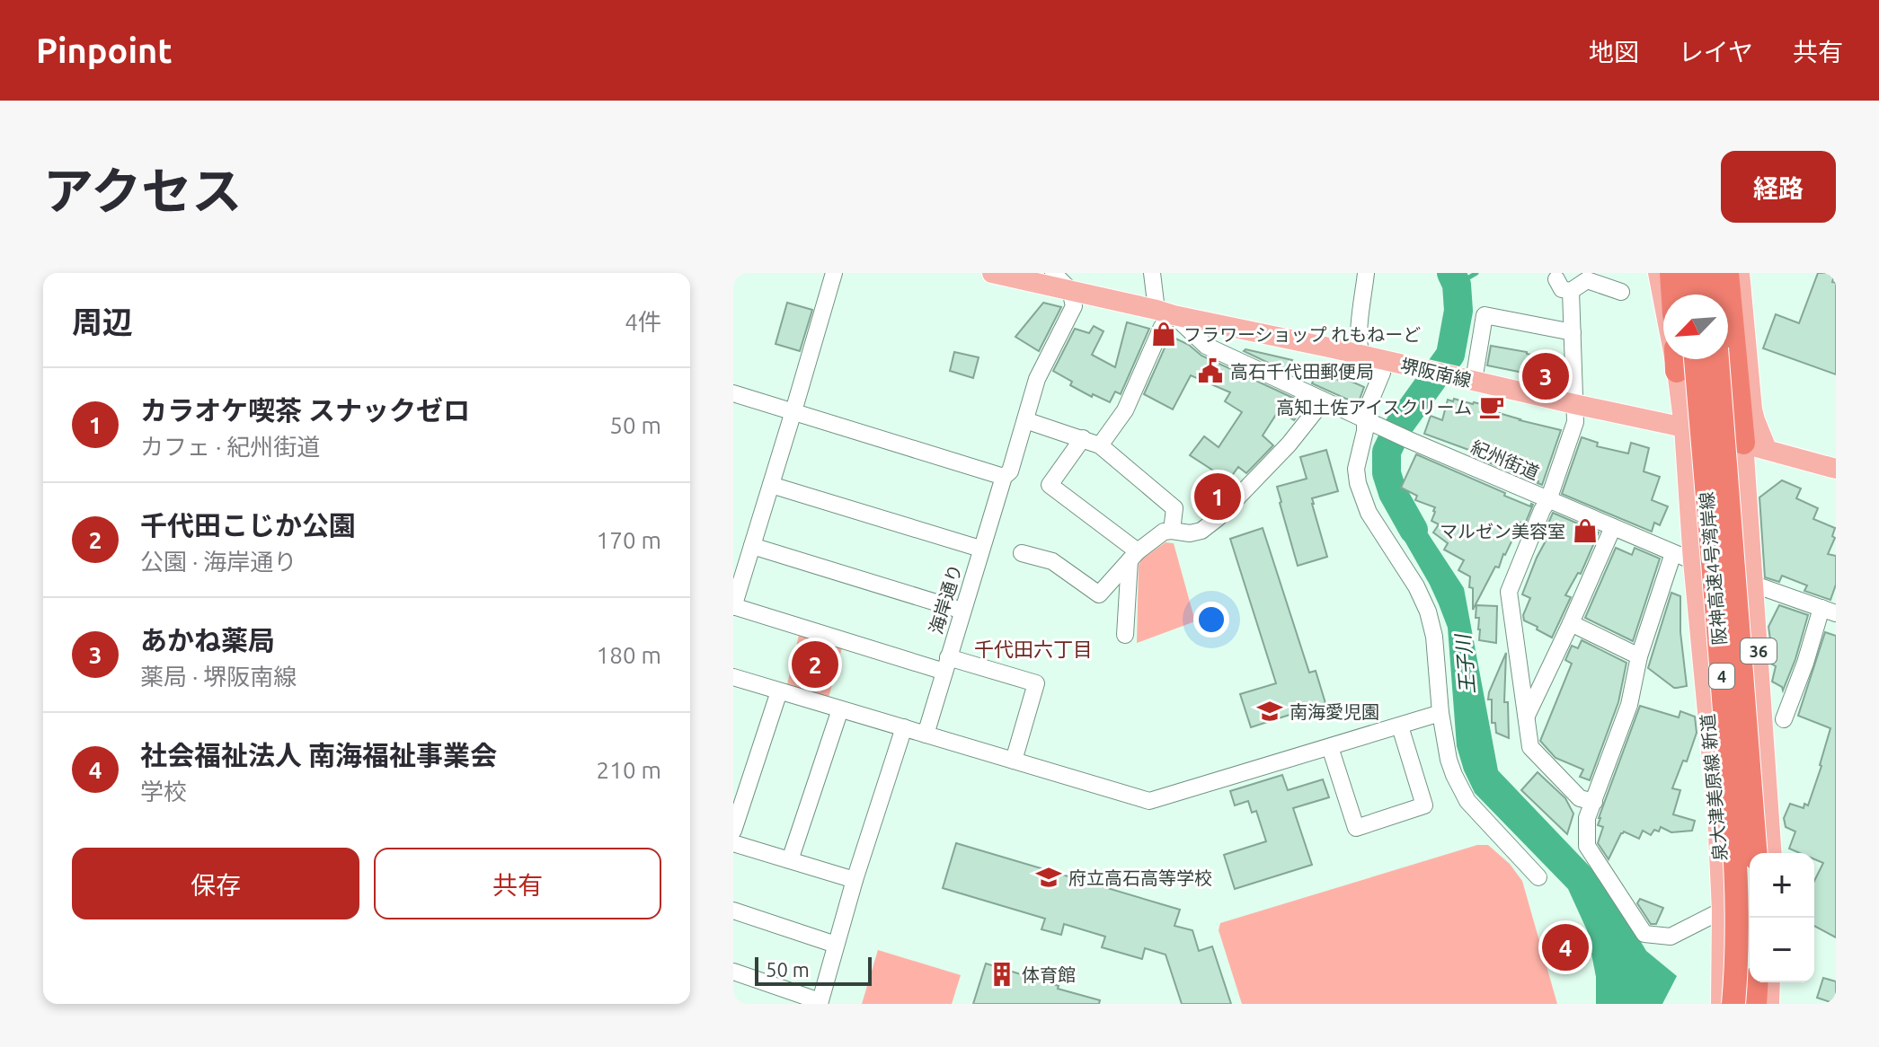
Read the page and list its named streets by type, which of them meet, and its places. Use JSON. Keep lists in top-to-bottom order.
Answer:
{
  "streets": {
    "highway": ["阪神高速4号湾岸線", "4"],
    "main road": ["堺阪南線", "36", "泉大津美原線 新道"],
    "street": ["紀州街道", "海岸通り"]
  },
  "crossings": [
    ["堺阪南線", "紀州街道"],
    ["堺阪南線", "海岸通り"],
    ["堺阪南線", "36"],
    ["堺阪南線", "泉大津美原線 新道"],
    ["紀州街道", "36"],
    ["紀州街道", "泉大津美原線 新道"]
  ],
  "districts": ["千代田六丁目"],
  "water": ["王子川"],
  "places": {
    "shop": ["フラワーショップ れもねーど", "マルゼン美容室"],
    "public building": ["高石千代田郵便局"],
    "cafe": ["高知土佐アイスクリーム"],
    "school or university": ["南海愛児園", "府立高石高等学校"],
    "building": ["体育館"]
  },
  "scale_bar": "50 m",
  "north": "bottom left",
  "page": {
    "header": "Pinpoint",
    "nav": ["地図", "レイヤ", "共有"],
    "title": "アクセス",
    "buttons": [
      "経路",
      ["保存", "共有"]
    ],
    "heading": ["周辺", "4件"],
    "pins": [
      "3",
      "1",
      "2",
      "4"
    ],
    "list": [
      {
        "mark": "1",
        "name": "カラオケ喫茶 スナックゼロ",
        "note": "カフェ · 紀州街道",
        "value": "50 m"
      },
      {
        "mark": "2",
        "name": "千代田こじか公園",
        "note": "公園 · 海岸通り",
        "value": "170 m"
      },
      {
        "mark": "3",
        "name": "あかね薬局",
        "note": "薬局 · 堺阪南線",
        "value": "180 m"
      },
      {
        "mark": "4",
        "name": "社会福祉法人 南海福祉事業会",
        "note": "学校",
        "value": "210 m"
      }
    ],
    "map_buttons": ["+", "−"],
    "scale": "50 m"
  }
}
